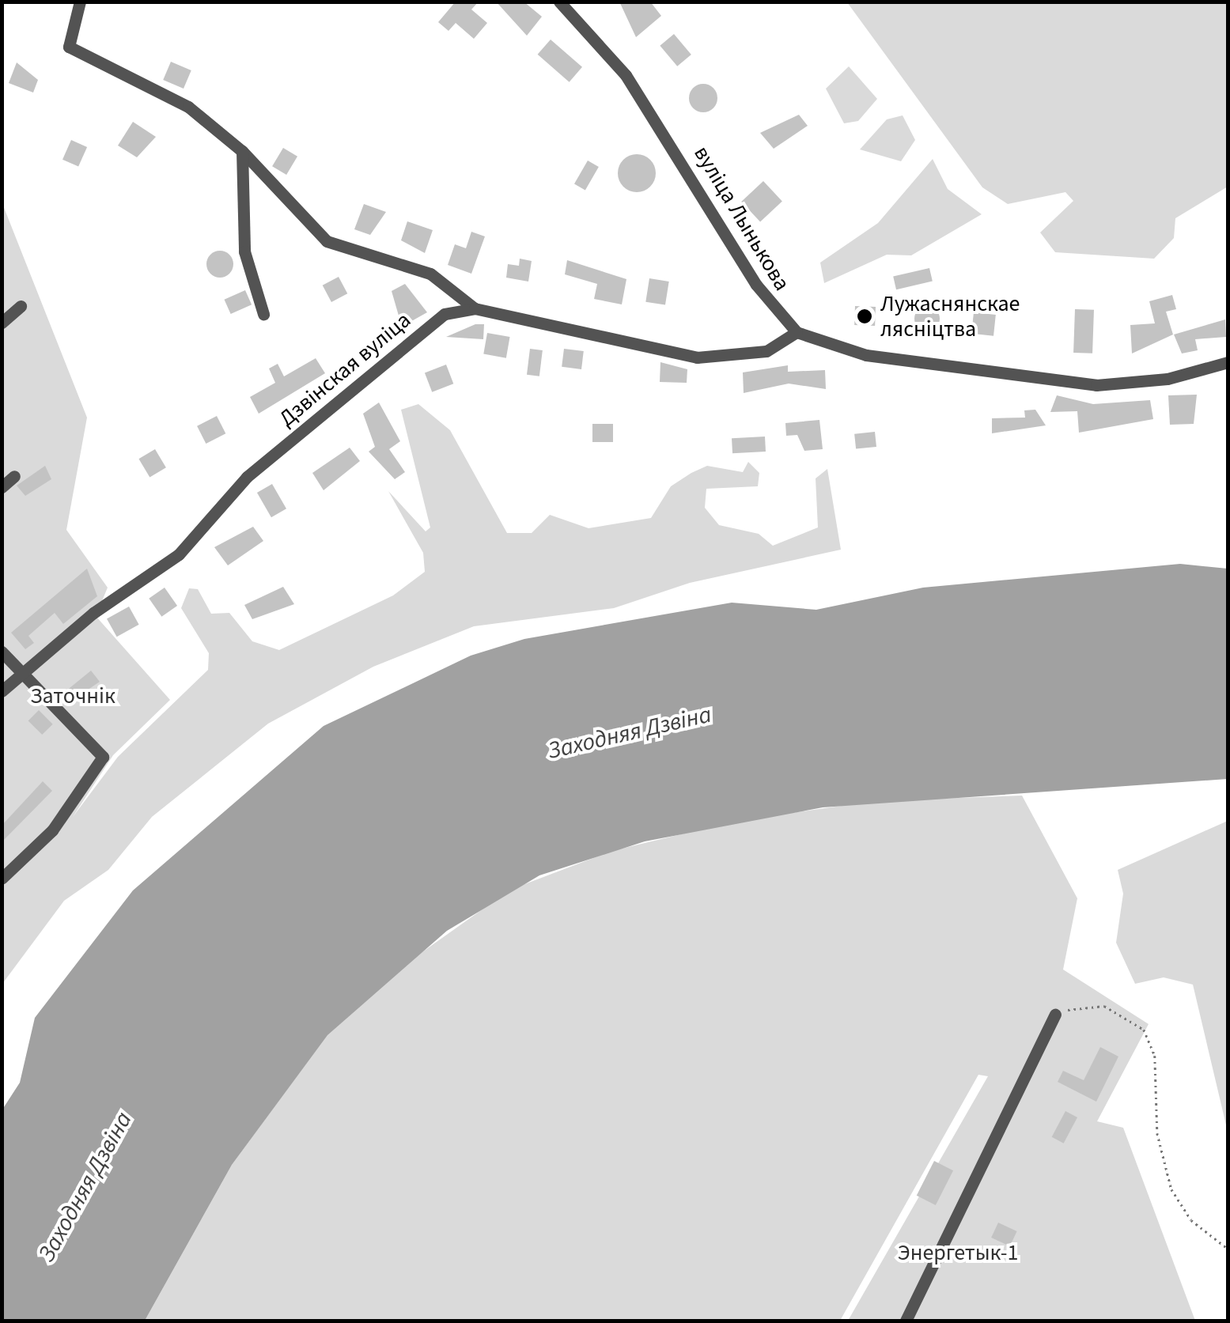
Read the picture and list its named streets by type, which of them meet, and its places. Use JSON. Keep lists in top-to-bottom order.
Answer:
{
  "streets": {
    "street": ["вуліца Лынькова", "Дзвінская вуліца"]
  },
  "crossings": [
    ["вуліца Лынькова", "Дзвінская вуліца"]
  ],
  "water": ["Заходняя Дзвіна"],
  "parks": ["Заточнік", "Энергетык-1"],
  "places": ["Лужаснянскае лясніцтва"]
}
